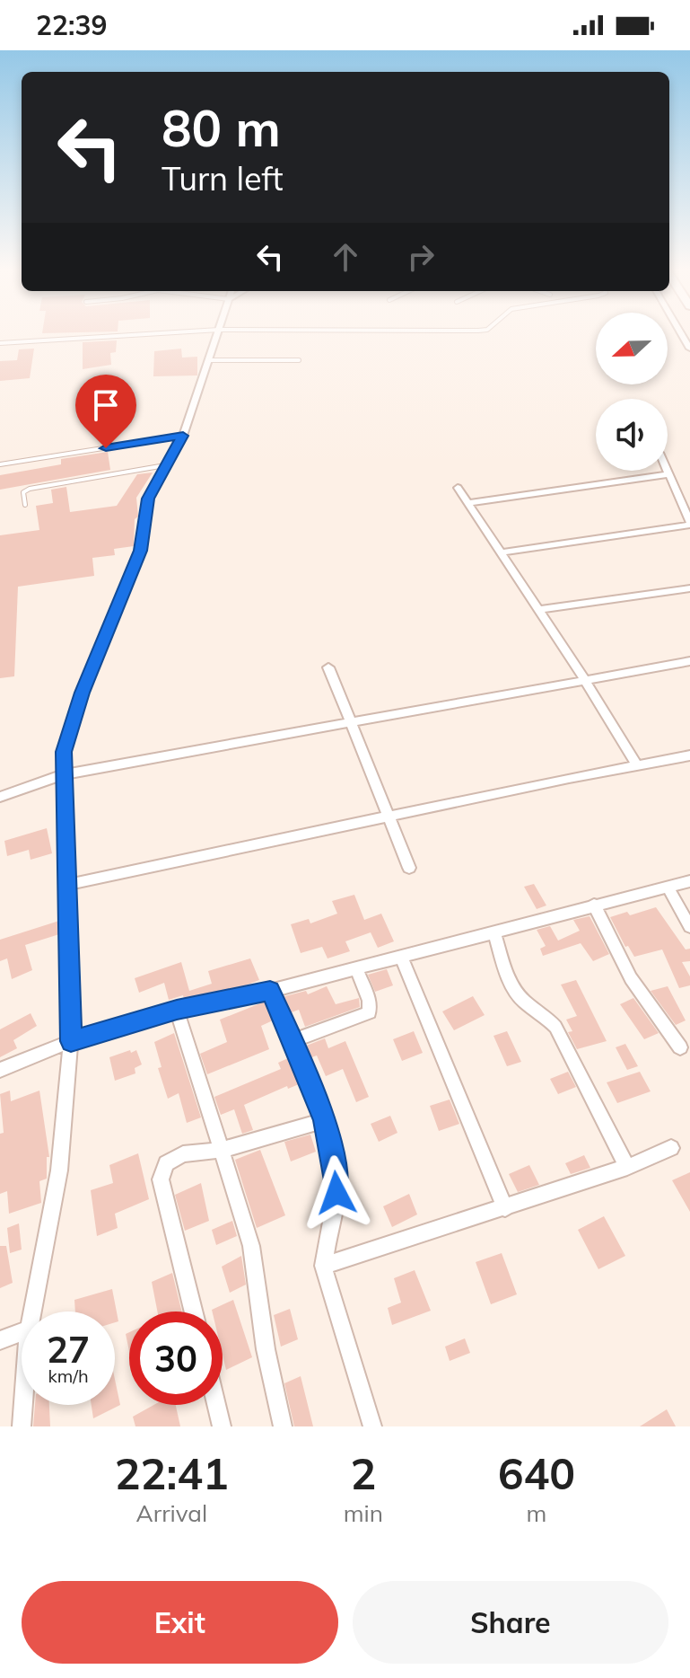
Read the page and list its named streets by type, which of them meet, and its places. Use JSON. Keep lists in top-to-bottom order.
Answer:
{
  "north": "left",
  "page": {
    "status": "22:39",
    "turn": ["80 m", "Turn left"],
    "speed": "27 km/h",
    "limit": "30",
    "eta": [
      "22:41",
      "Arrival",
      "2",
      "min",
      "640",
      "m"
    ],
    "buttons": ["Exit", "Share"]
  }
}
